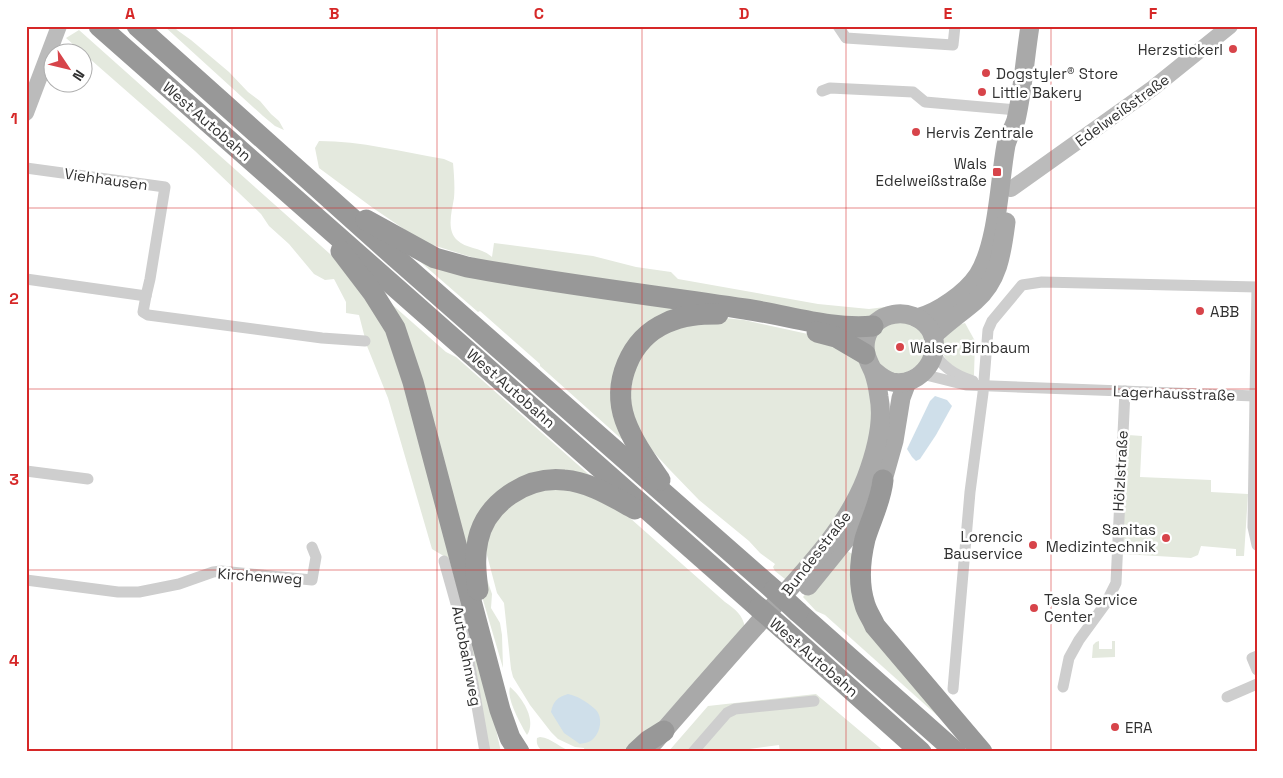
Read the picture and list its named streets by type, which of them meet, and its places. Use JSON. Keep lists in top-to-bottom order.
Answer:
{
  "streets": {
    "highway": ["West Autobahn"],
    "main road": ["Bundesstraße"],
    "street": [
      "Edelweißstraße",
      "Viehhausen",
      "Lagerhausstraße",
      "Hölzlstraße",
      "Kirchenweg",
      "Autobahnweg"
    ]
  },
  "crossings": [
    ["Edelweißstraße", "Bundesstraße"],
    ["Lagerhausstraße", "Hölzlstraße"],
    ["Lagerhausstraße", "Bundesstraße"]
  ],
  "places": {
    "other": [
      "Herzstickerl",
      "Dogstyler® Store",
      "Little Bakery",
      "Hervis Zentrale",
      "ABB",
      "Walser Birnbaum",
      "Sanitas Medizintechnik",
      "Lorencic Bauservice",
      "Tesla Service Center",
      "ERA"
    ],
    "transit": ["Wals Edelweißstraße"]
  },
  "north": "bottom right",
  "grid": {
    "columns": [
      "A",
      "B",
      "C",
      "D",
      "E",
      "F"
    ],
    "rows": [
      "1",
      "2",
      "3",
      "4"
    ]
  }
}
